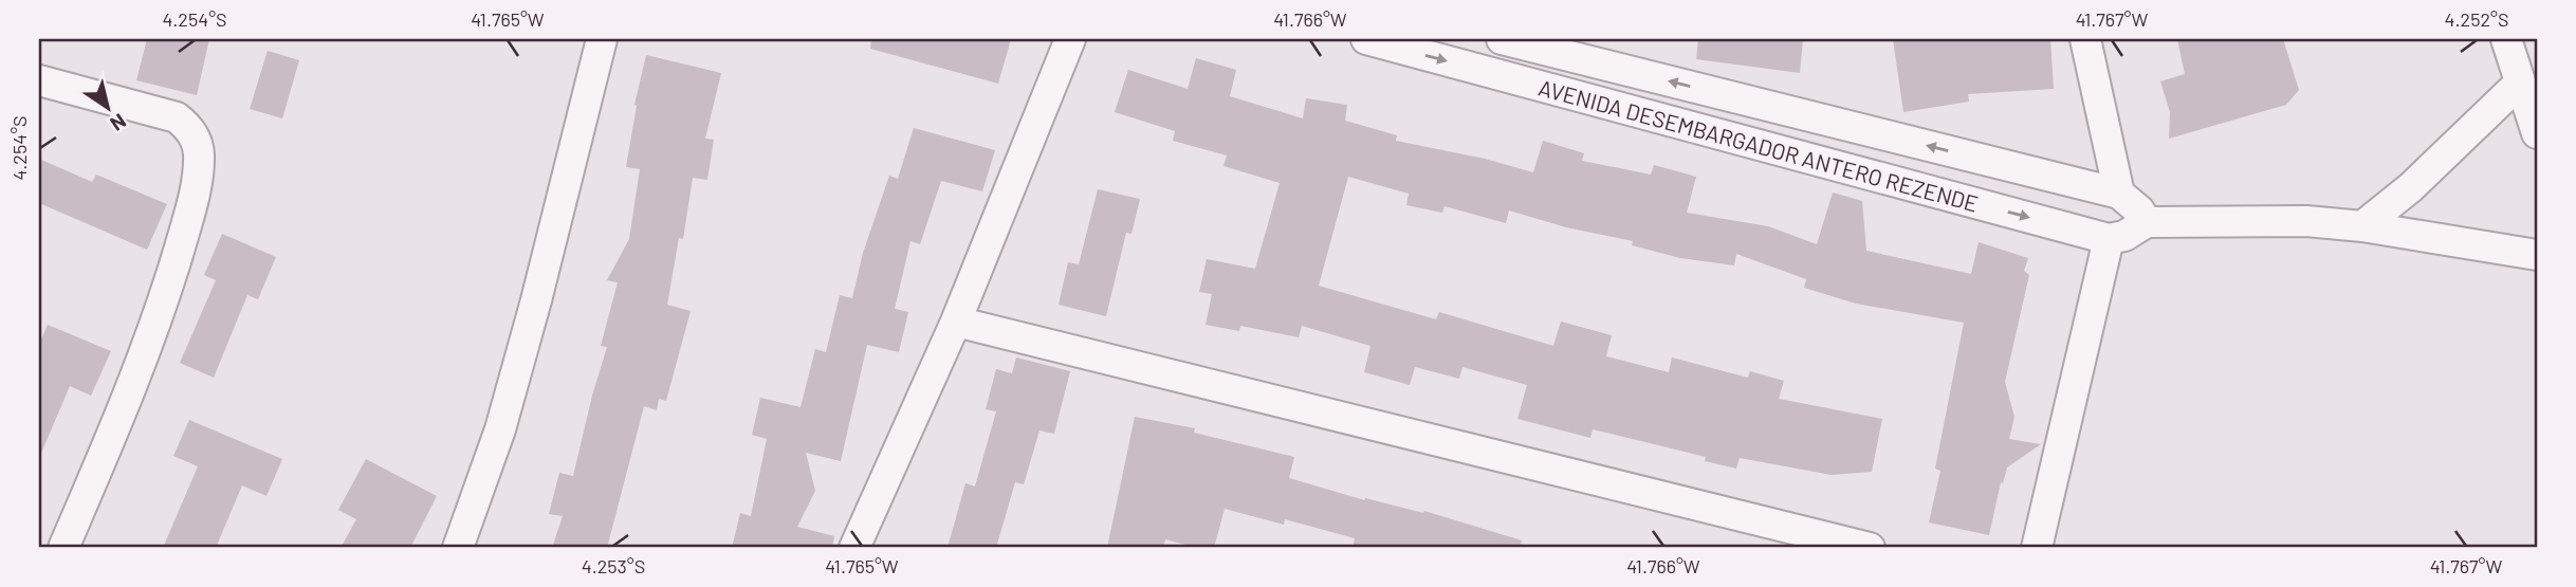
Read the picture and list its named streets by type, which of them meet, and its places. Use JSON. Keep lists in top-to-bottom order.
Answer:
{
  "streets": {
    "street": ["AVENIDA DESEMBARGADOR ANTERO REZENDE"]
  },
  "north": "bottom right",
  "coordinates": [
    "4.254°S",
    "41.765°W",
    "41.766°W",
    "41.767°W",
    "4.252°S",
    "4.253°S"
  ]
}
